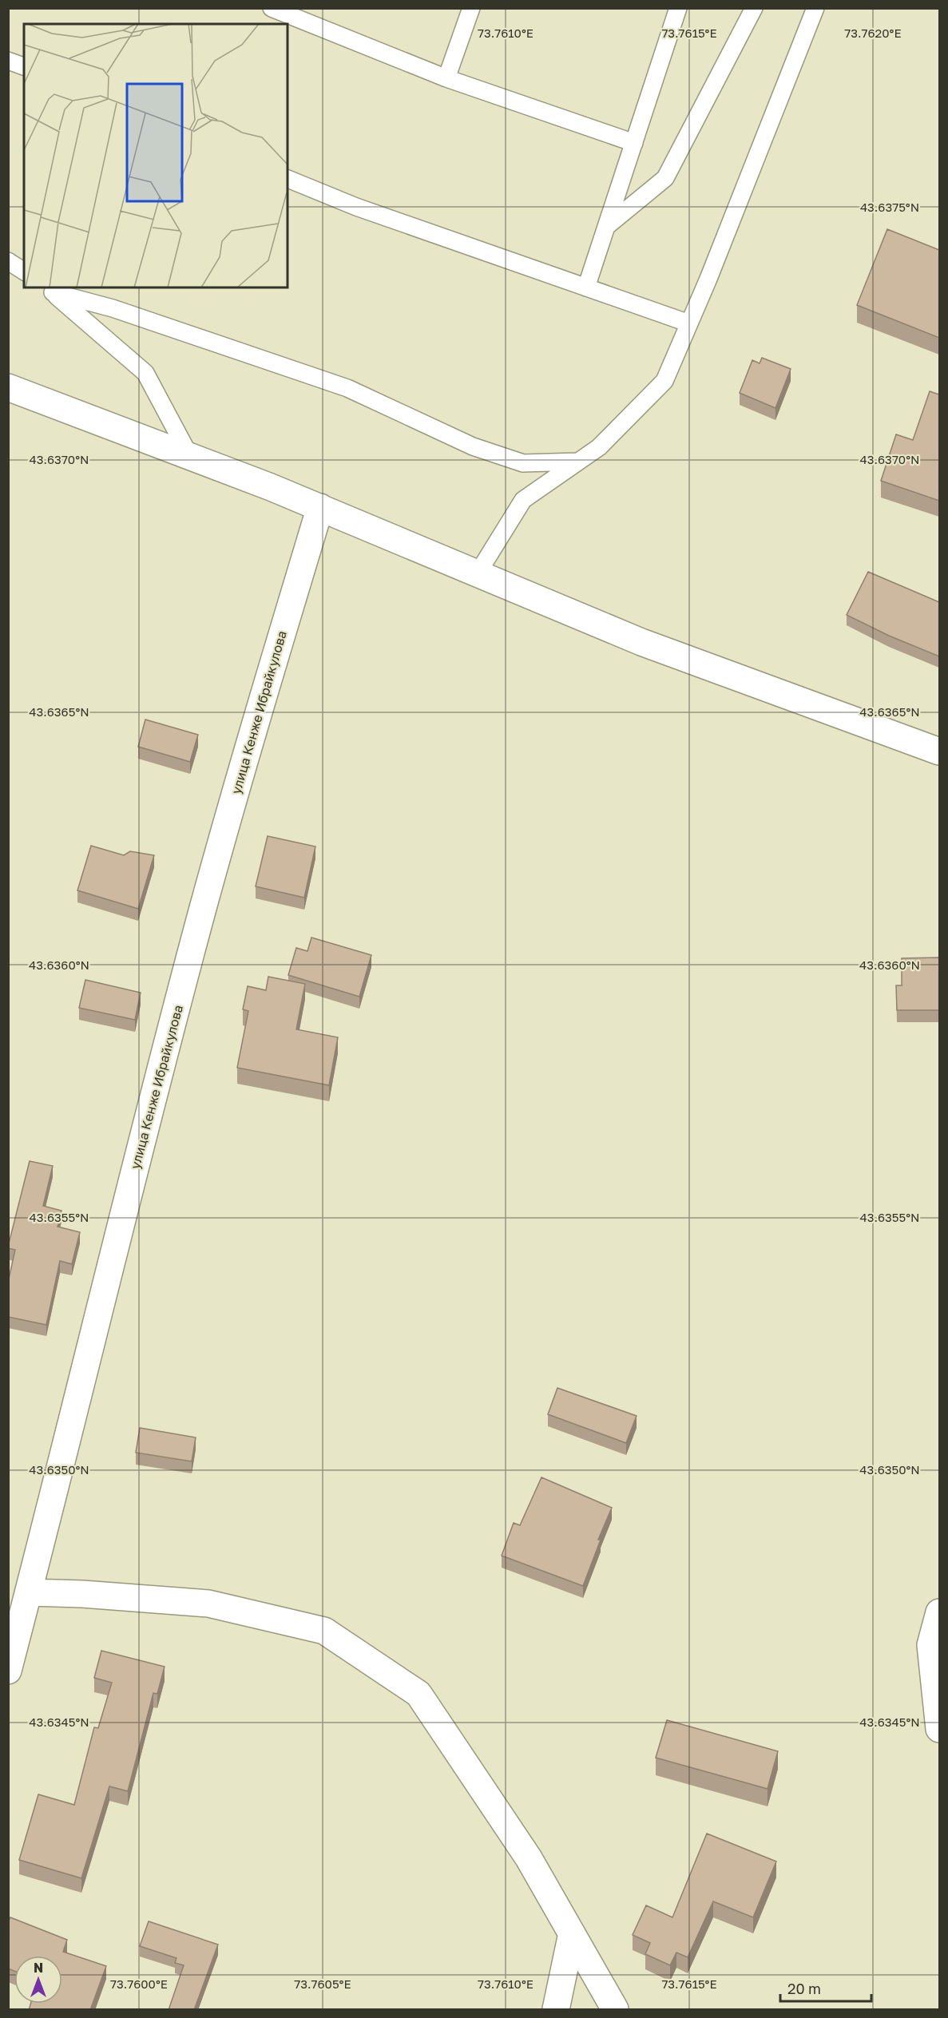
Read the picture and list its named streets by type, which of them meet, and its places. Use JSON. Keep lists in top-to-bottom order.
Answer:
{
  "streets": {
    "street": ["улица Кенже Ибрайкулова"]
  },
  "scale_bar": "20 m",
  "north": "top",
  "coordinates": [
    "73.7610°E",
    "73.7615°E",
    "73.7620°E",
    "43.6375°N",
    "43.6370°N",
    "43.6365°N",
    "43.6360°N",
    "43.6355°N",
    "43.6350°N",
    "43.6345°N",
    "73.7600°E",
    "73.7605°E"
  ]
}
